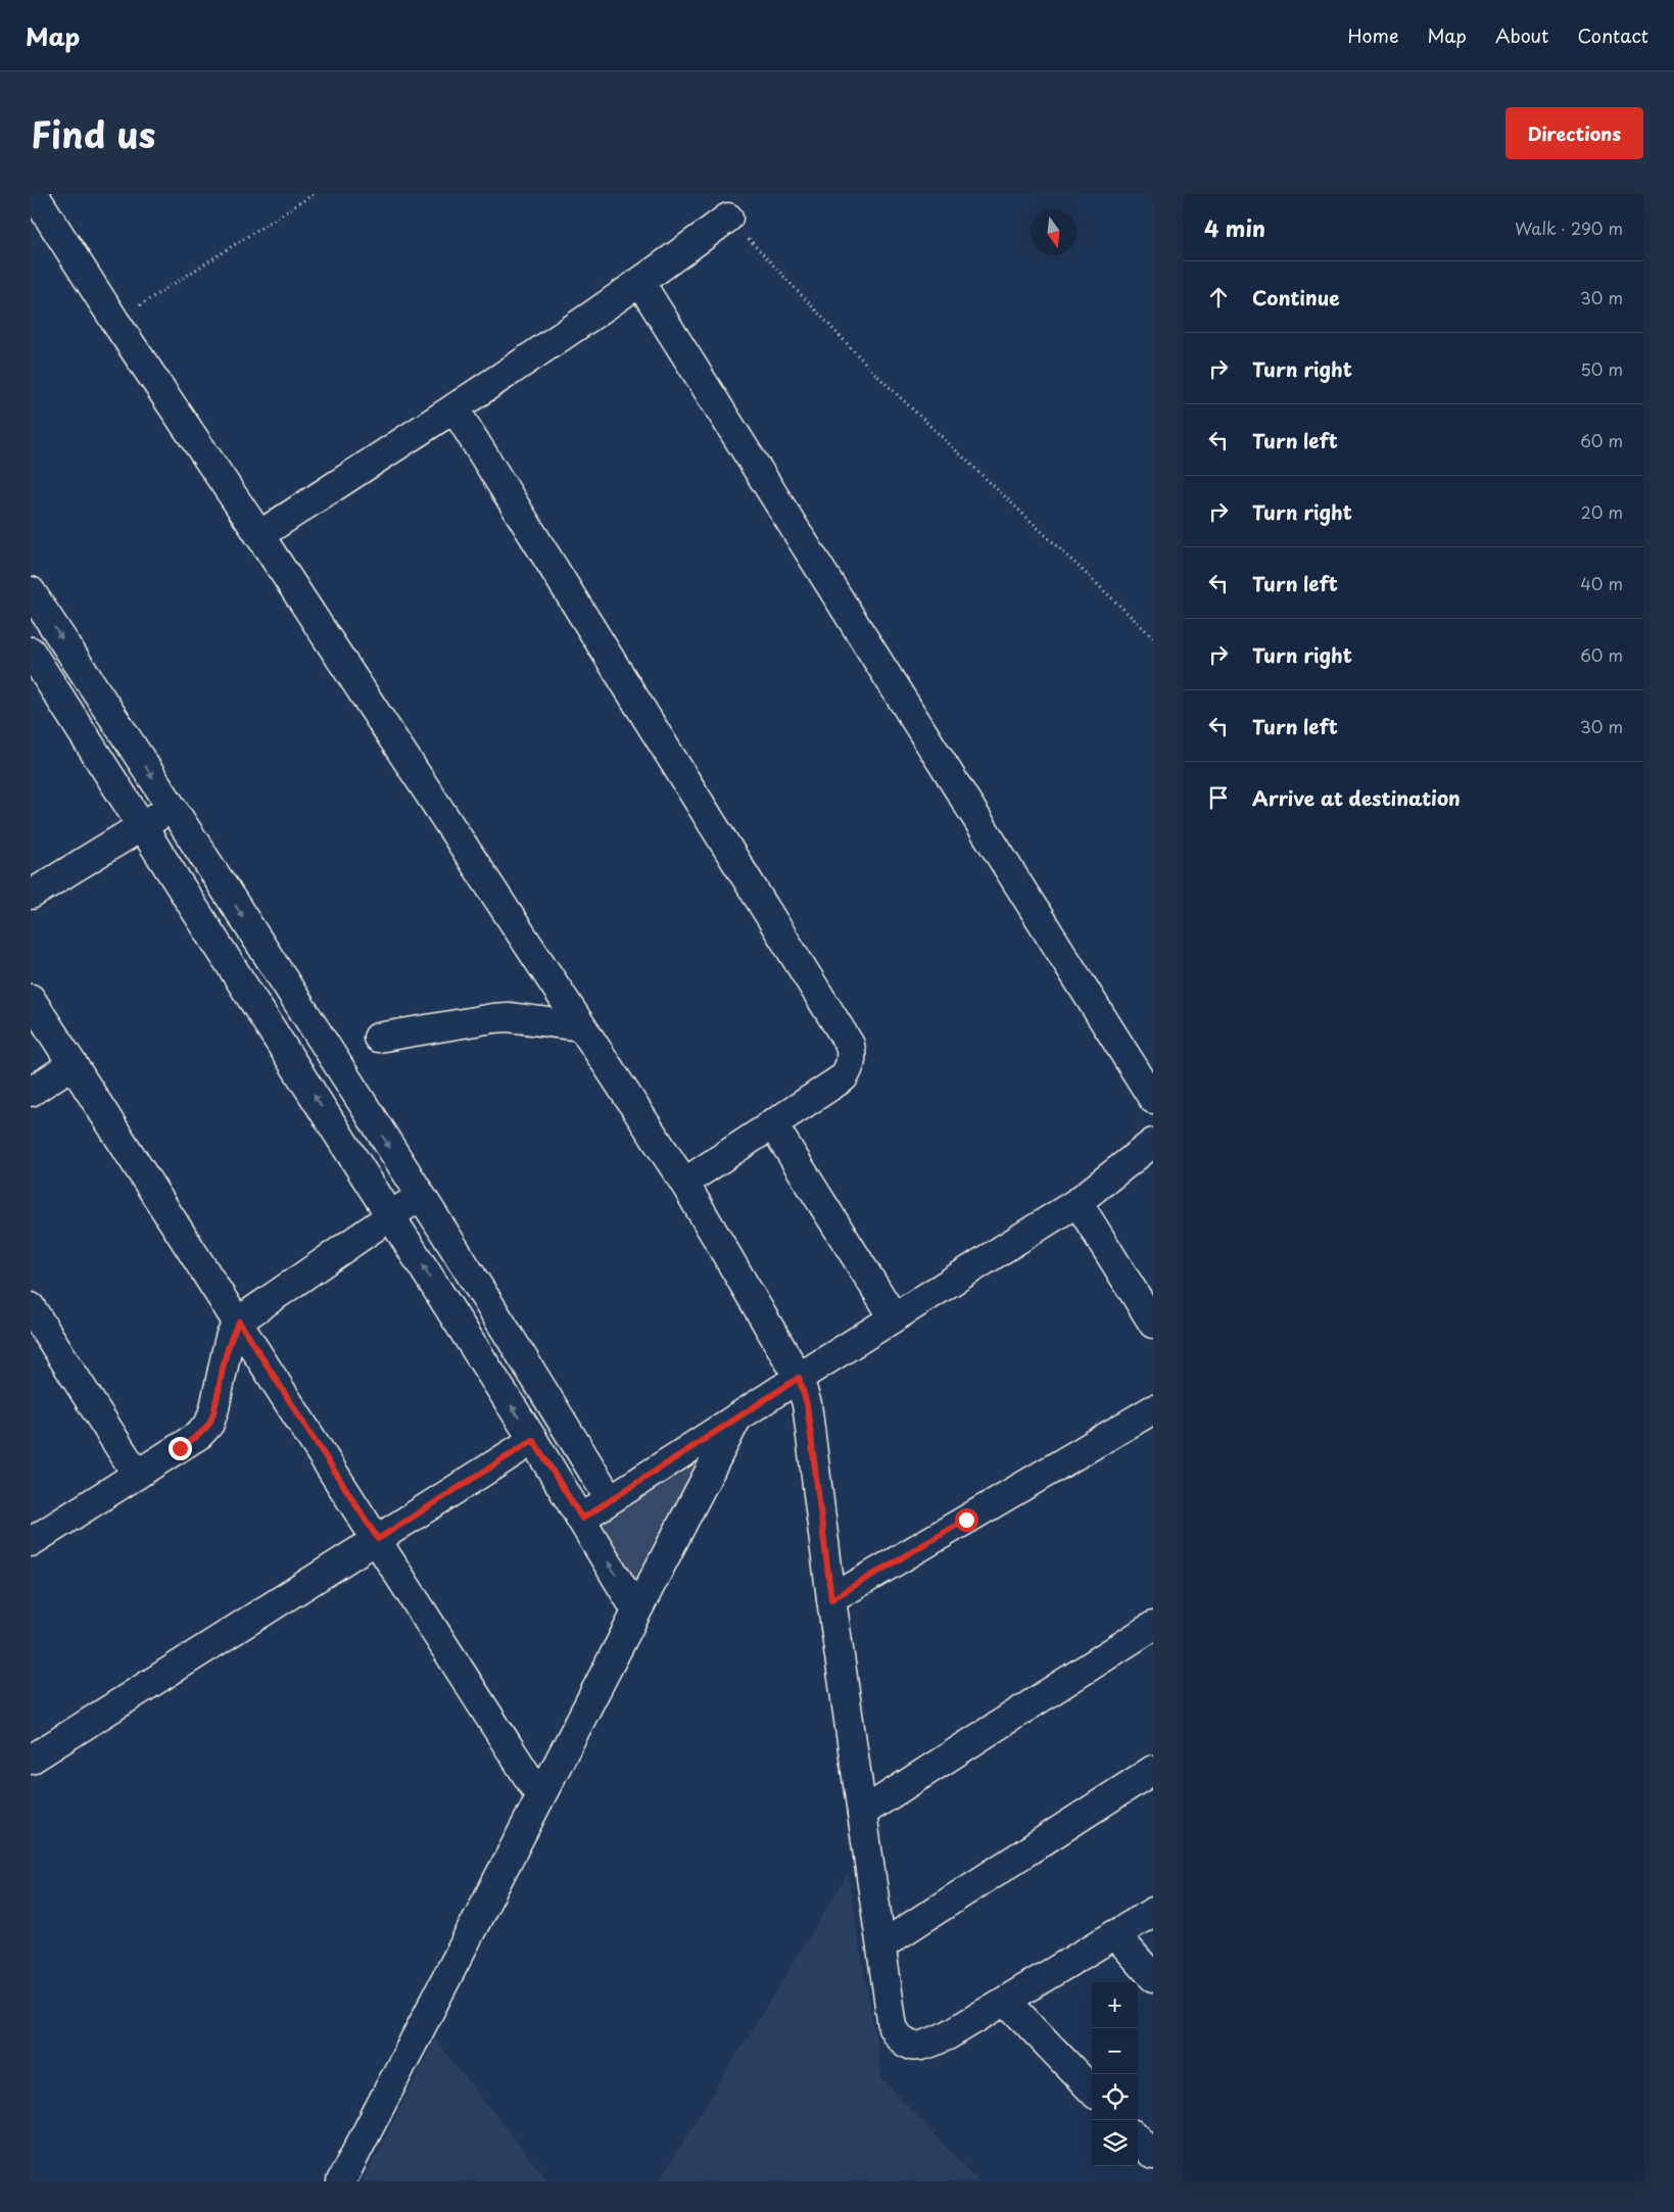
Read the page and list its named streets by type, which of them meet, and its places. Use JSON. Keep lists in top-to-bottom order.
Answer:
{
  "north": "bottom",
  "page": {
    "header": "Map",
    "nav": [
      "Home",
      "Map",
      "About",
      "Contact"
    ],
    "title": "Find us",
    "buttons": "Directions",
    "heading": ["4 min", "Walk · 290 m"],
    "list": [
      ["Continue", "30 m"],
      ["Turn right", "50 m"],
      ["Turn left", "60 m"],
      ["Turn right", "20 m"],
      ["Turn left", "40 m"],
      ["Turn right", "60 m"],
      ["Turn left", "30 m"],
      "Arrive at destination"
    ],
    "map_buttons": ["+", "−"]
  }
}
